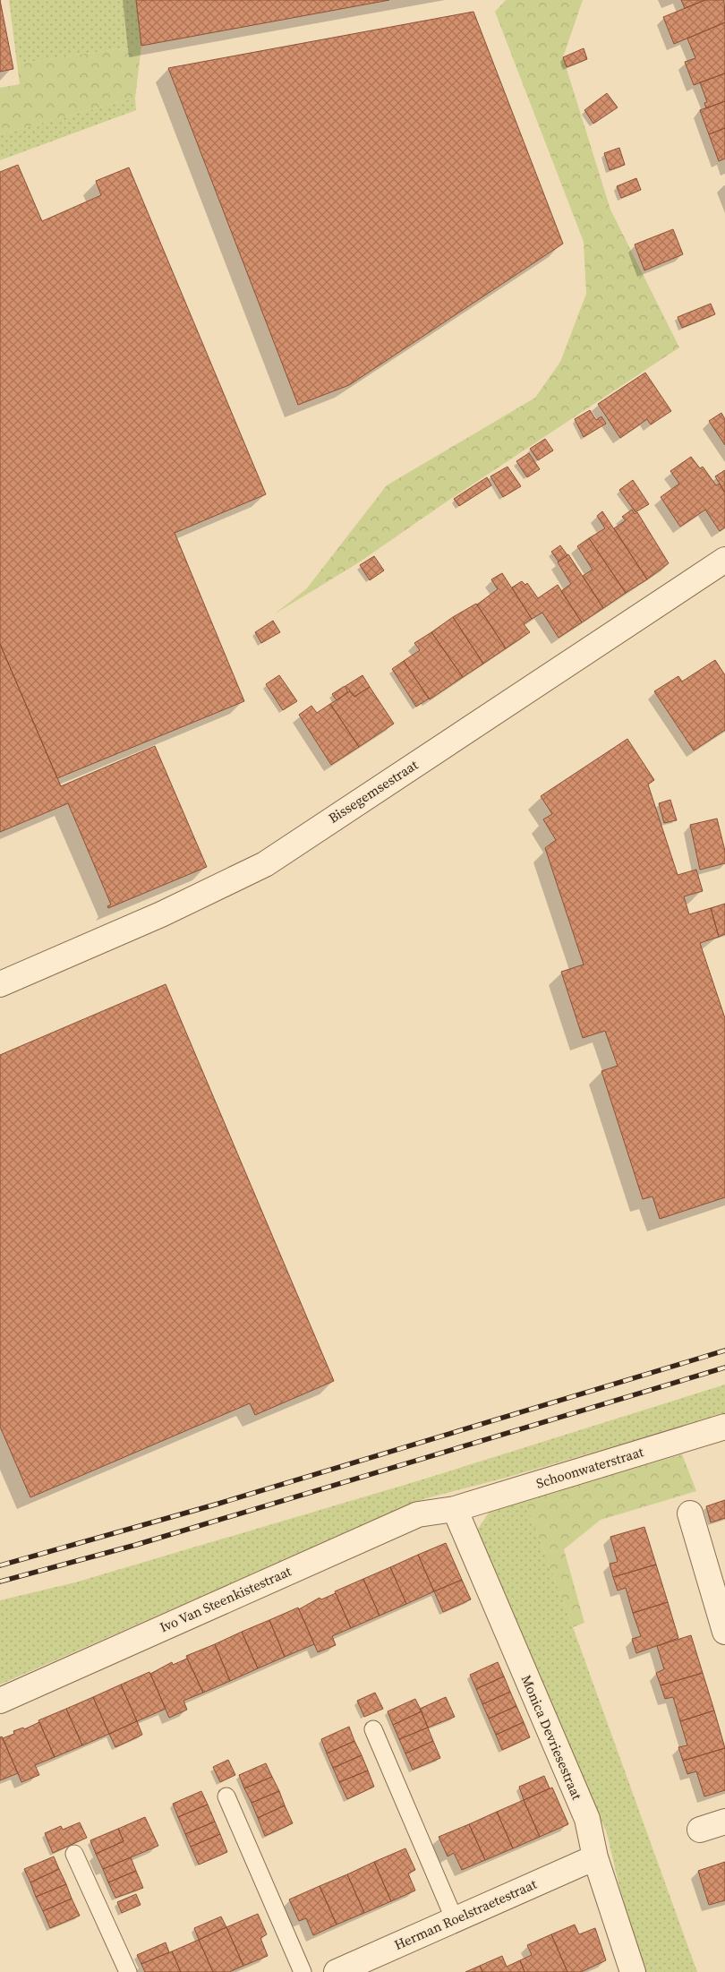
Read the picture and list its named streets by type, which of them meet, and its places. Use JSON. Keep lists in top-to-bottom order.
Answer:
{
  "streets": {
    "street": [
      "Bissegemsestraat",
      "Schoonwaterstraat",
      "Ivo Van Steenkistestraat",
      "Monica Devriesestraat",
      "Herman Roelstraetestraat"
    ]
  },
  "crossings": [
    ["Schoonwaterstraat", "Ivo Van Steenkistestraat"],
    ["Schoonwaterstraat", "Monica Devriesestraat"],
    ["Ivo Van Steenkistestraat", "Monica Devriesestraat"],
    ["Monica Devriesestraat", "Herman Roelstraetestraat"]
  ]
}
